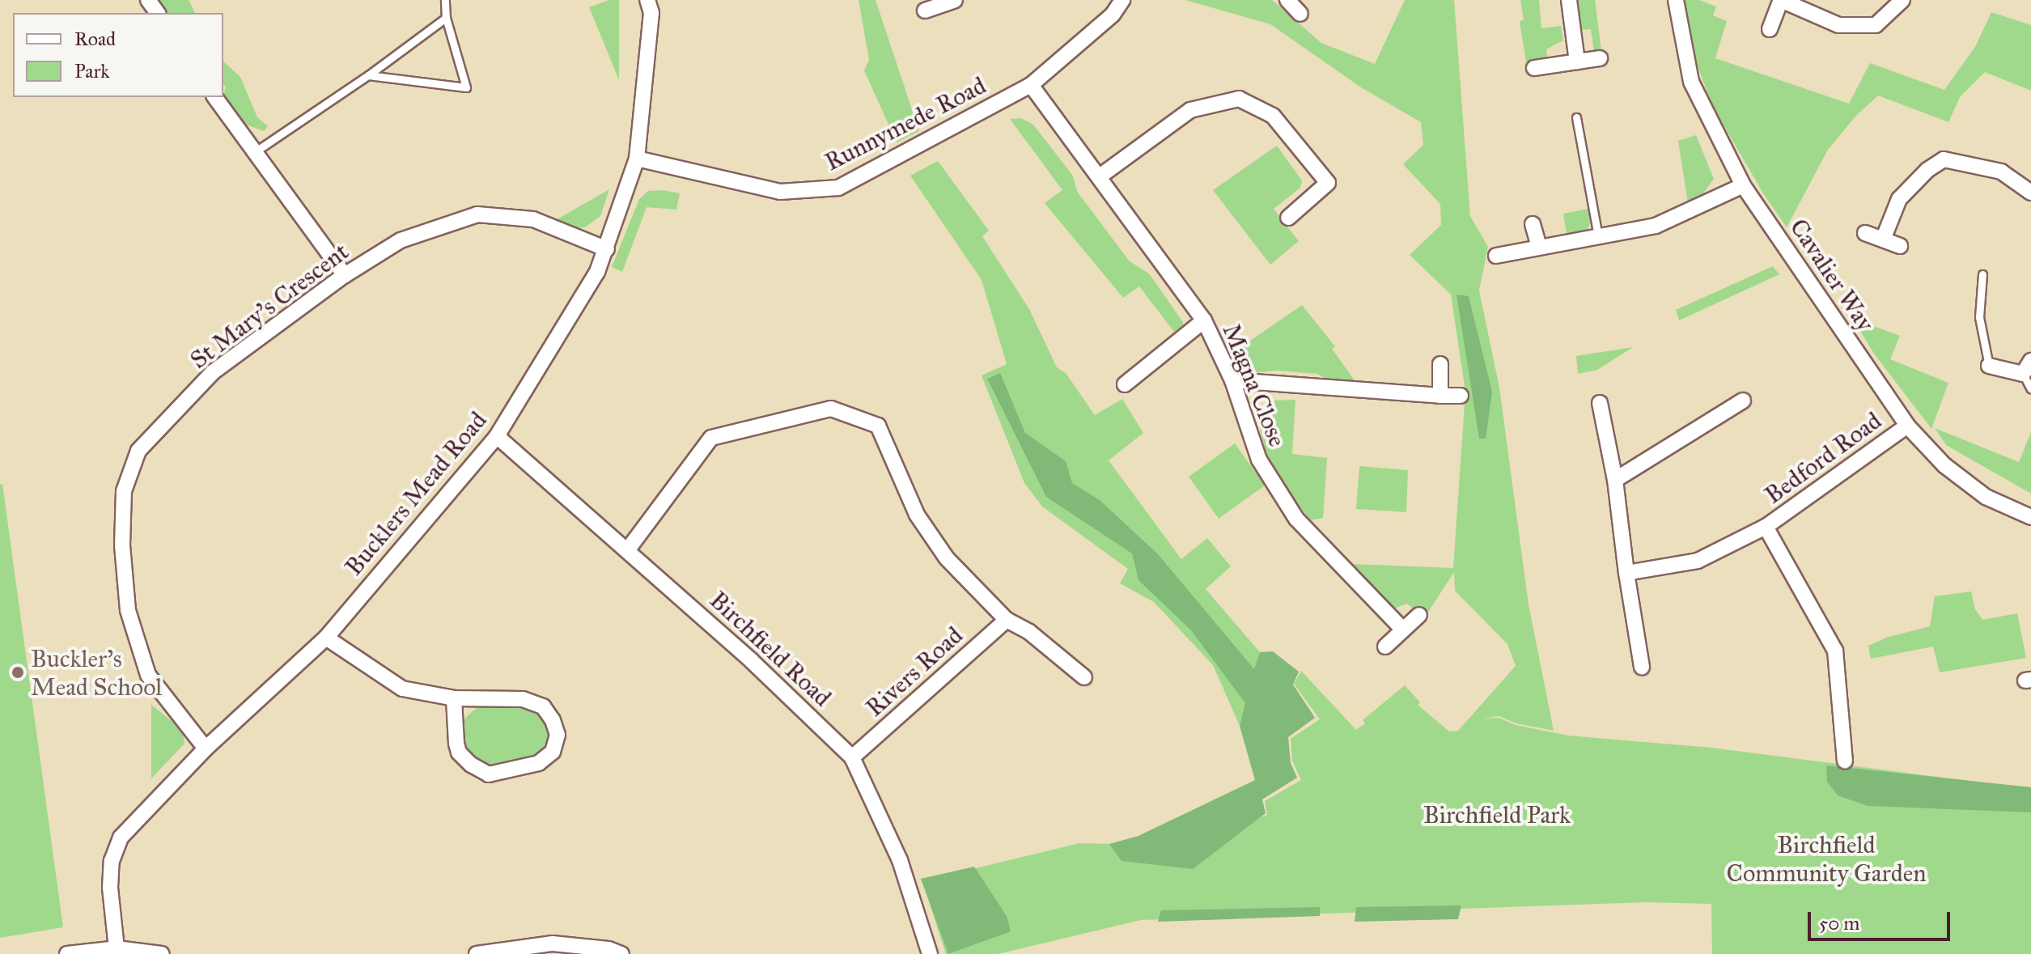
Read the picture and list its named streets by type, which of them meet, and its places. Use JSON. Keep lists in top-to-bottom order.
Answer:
{
  "streets": {
    "street": [
      "Runnymede Road",
      "Cavalier Way",
      "St Mary's Crescent",
      "Magna Close",
      "Bedford Road",
      "Bucklers Mead Road",
      "Birchfield Road",
      "Rivers Road"
    ]
  },
  "crossings": [
    ["Runnymede Road", "Magna Close"],
    ["Runnymede Road", "Bucklers Mead Road"],
    ["Cavalier Way", "Bedford Road"],
    ["St Mary's Crescent", "Bucklers Mead Road"],
    ["Bucklers Mead Road", "Birchfield Road"],
    ["Birchfield Road", "Rivers Road"]
  ],
  "parks": ["Birchfield Park", "Birchfield Community Garden"],
  "places": ["Buckler's Mead School"],
  "legend": ["Road", "Park"],
  "scale_bar": "50 m"
}
